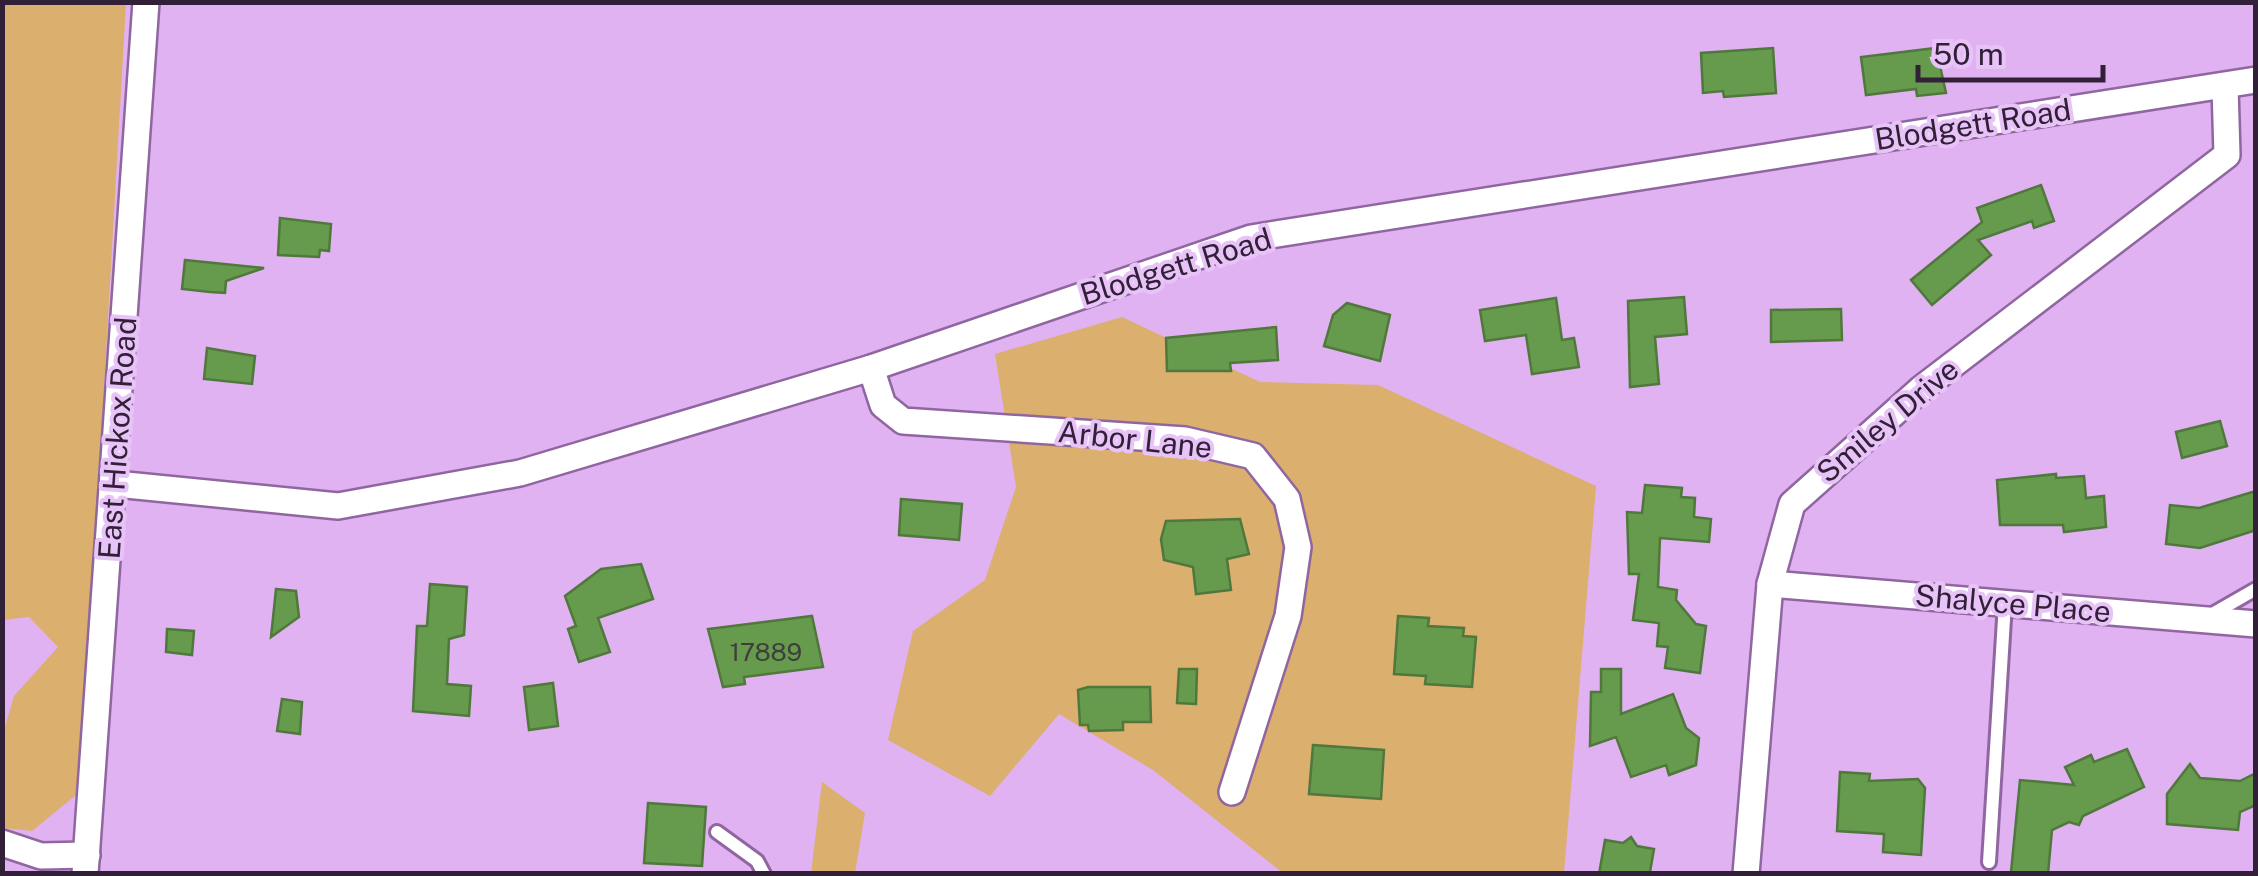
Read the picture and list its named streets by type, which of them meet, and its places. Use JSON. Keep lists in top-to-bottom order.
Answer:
{
  "streets": {
    "street": [
      "Blodgett Road",
      "Smiley Drive",
      "East Hickox Road",
      "Arbor Lane",
      "Shalyce Place"
    ]
  },
  "crossings": [
    ["Blodgett Road", "Smiley Drive"],
    ["Blodgett Road", "East Hickox Road"],
    ["Blodgett Road", "Arbor Lane"],
    ["Smiley Drive", "Shalyce Place"]
  ],
  "house_numbers": ["17889"],
  "scale_bar": "50 m"
}
